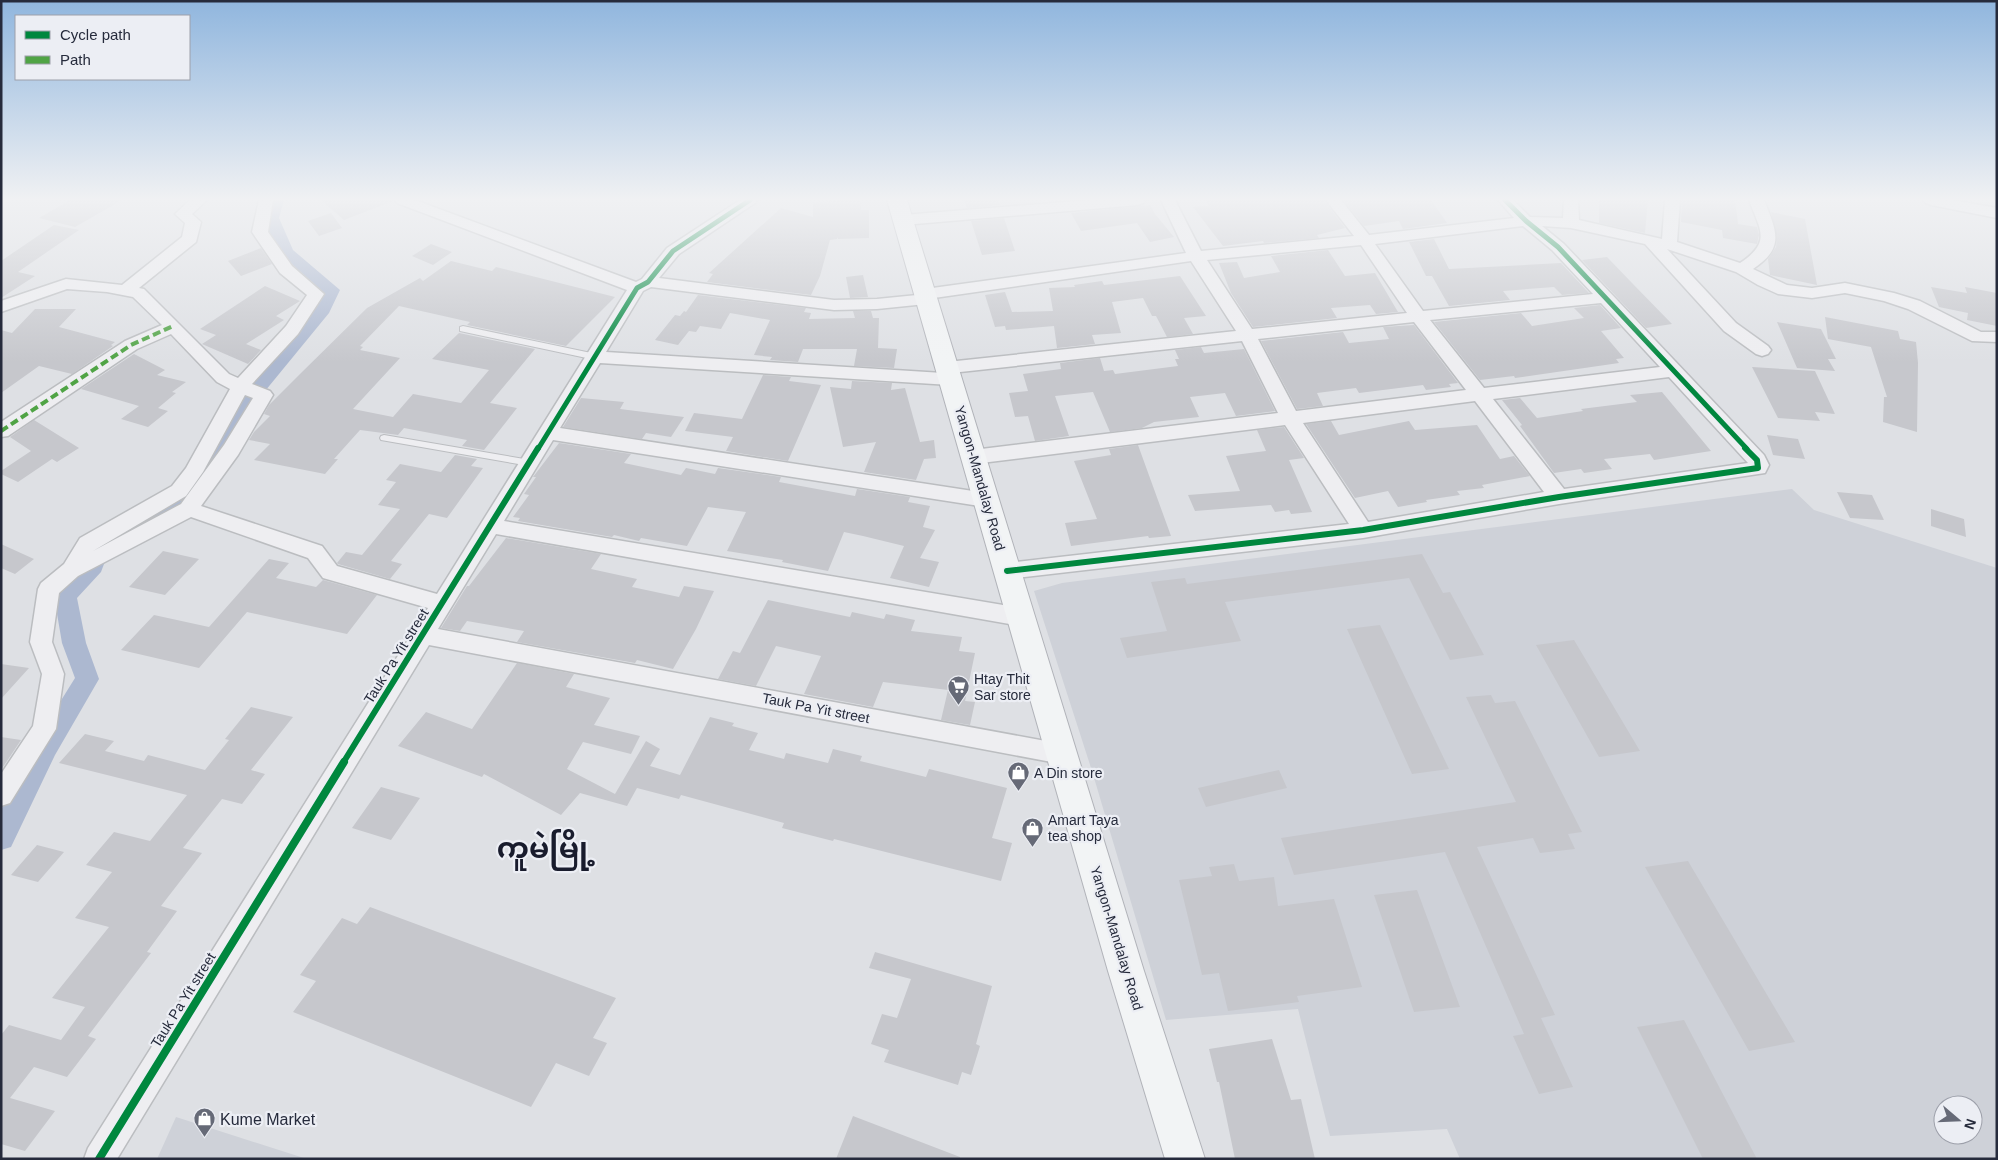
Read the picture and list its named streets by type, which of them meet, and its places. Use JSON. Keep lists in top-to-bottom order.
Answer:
{
  "streets": {
    "highway": ["Yangon-Mandalay Road"],
    "street": ["Tauk Pa Yit street"]
  },
  "crossings": [
    ["Yangon-Mandalay Road", "Tauk Pa Yit street"]
  ],
  "districts": ["ကူမဲမြို့"],
  "places": {
    "supermarket": ["Htay Thit Sar store"],
    "shop": ["A Din store", "Amart Taya tea shop", "Kume Market"]
  },
  "legend": ["Cycle path", "Path"],
  "north": "right"
}
